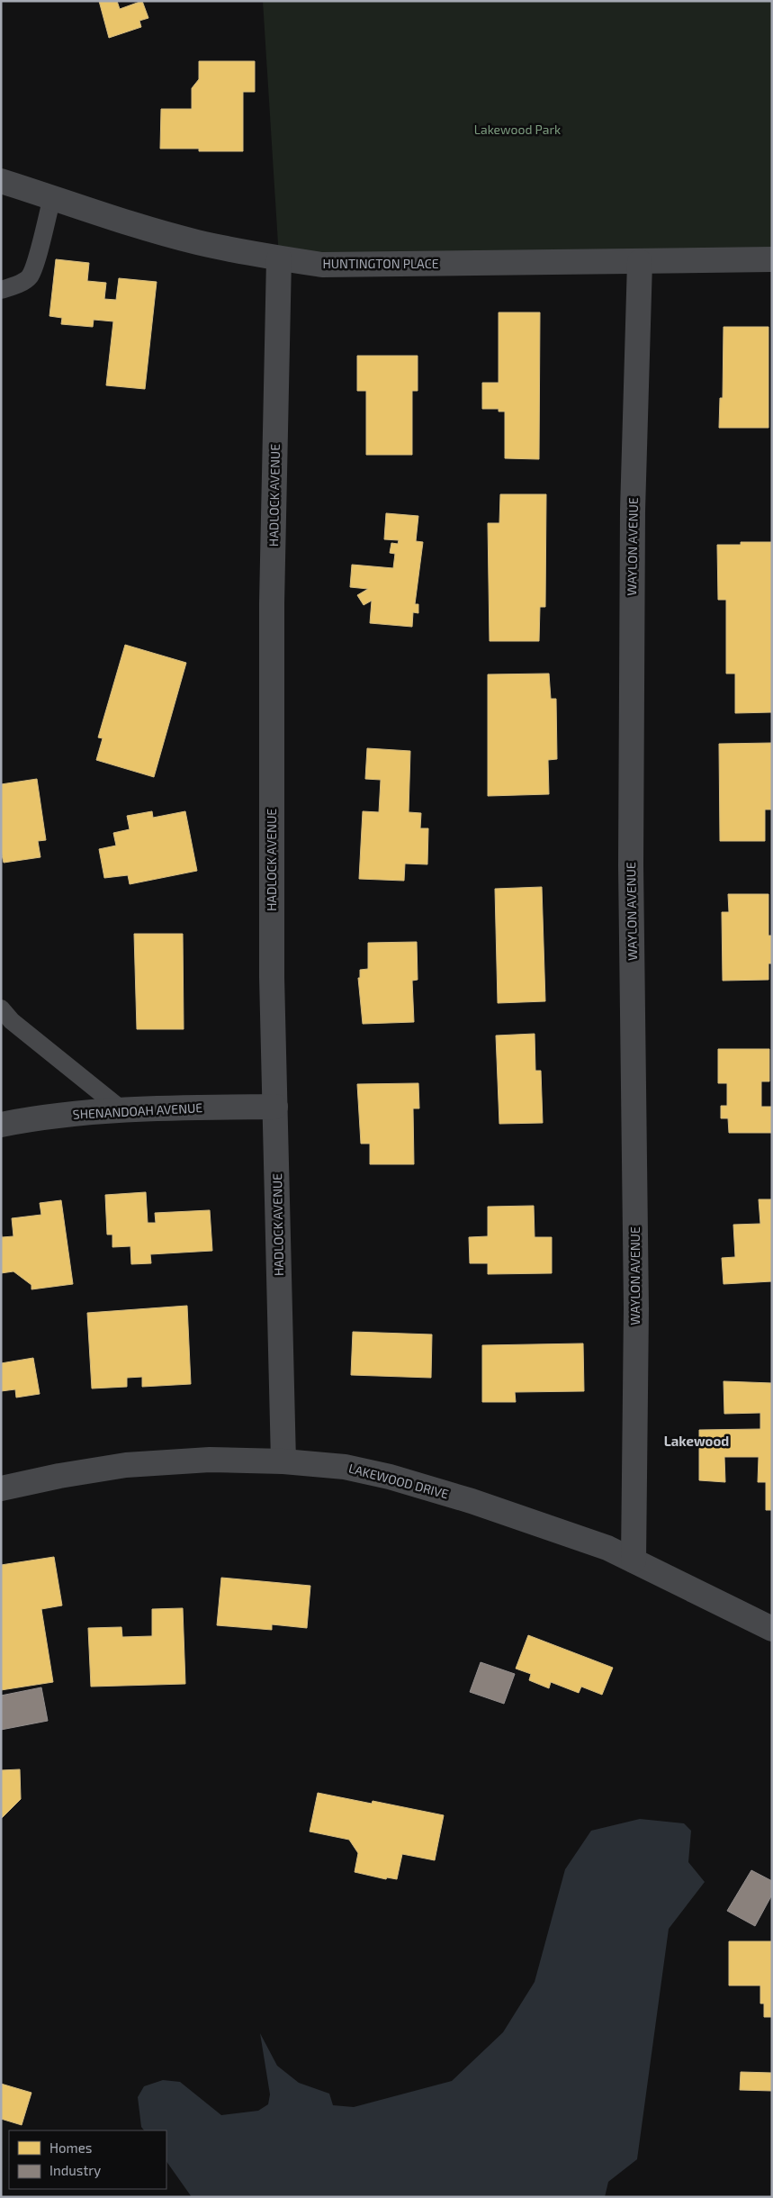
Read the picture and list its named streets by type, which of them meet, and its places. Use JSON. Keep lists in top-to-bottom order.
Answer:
{
  "streets": {
    "street": [
      "HUNTINGTON PLACE",
      "HADLOCK AVENUE",
      "WAYLON AVENUE",
      "SHENANDOAH AVENUE",
      "LAKEWOOD DRIVE"
    ]
  },
  "crossings": [
    ["HUNTINGTON PLACE", "HADLOCK AVENUE"],
    ["HUNTINGTON PLACE", "WAYLON AVENUE"],
    ["HADLOCK AVENUE", "SHENANDOAH AVENUE"],
    ["HADLOCK AVENUE", "LAKEWOOD DRIVE"],
    ["WAYLON AVENUE", "LAKEWOOD DRIVE"]
  ],
  "districts": ["Lakewood"],
  "parks": ["Lakewood Park"],
  "legend": ["Homes", "Industry"]
}
